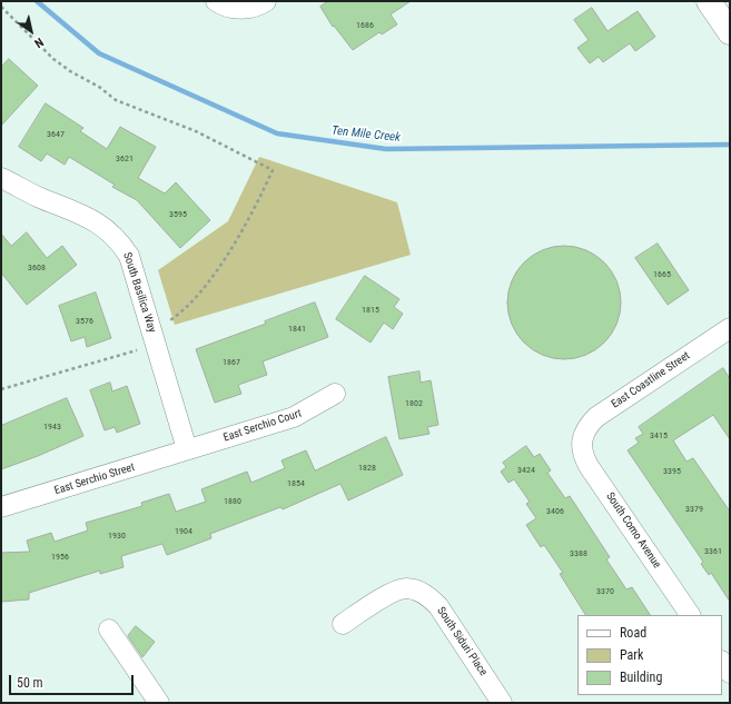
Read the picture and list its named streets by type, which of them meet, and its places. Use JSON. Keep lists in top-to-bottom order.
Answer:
{
  "streets": {
    "street": [
      "South Basilica Way",
      "East Coastline Street",
      "East Serchio Court",
      "East Serchio Street",
      "South Como Avenue",
      "South Siduri Place"
    ]
  },
  "crossings": [
    ["South Basilica Way", "East Serchio Court"],
    ["South Basilica Way", "East Serchio Street"],
    ["East Coastline Street", "South Como Avenue"],
    ["East Serchio Court", "East Serchio Street"]
  ],
  "water": ["Ten Mile Creek"],
  "house_numbers": [
    "1686",
    "3647",
    "3621",
    "3595",
    "3608",
    "1665",
    "1815",
    "3576",
    "1841",
    "1867",
    "1802",
    "1943",
    "3415",
    "1828",
    "3424",
    "3395",
    "1854",
    "1880",
    "3379",
    "3406",
    "1904",
    "1930",
    "3361",
    "3388",
    "1956",
    "3370"
  ],
  "legend": ["Road", "Park", "Building"],
  "scale_bar": "50 m",
  "north": "bottom right"
}
